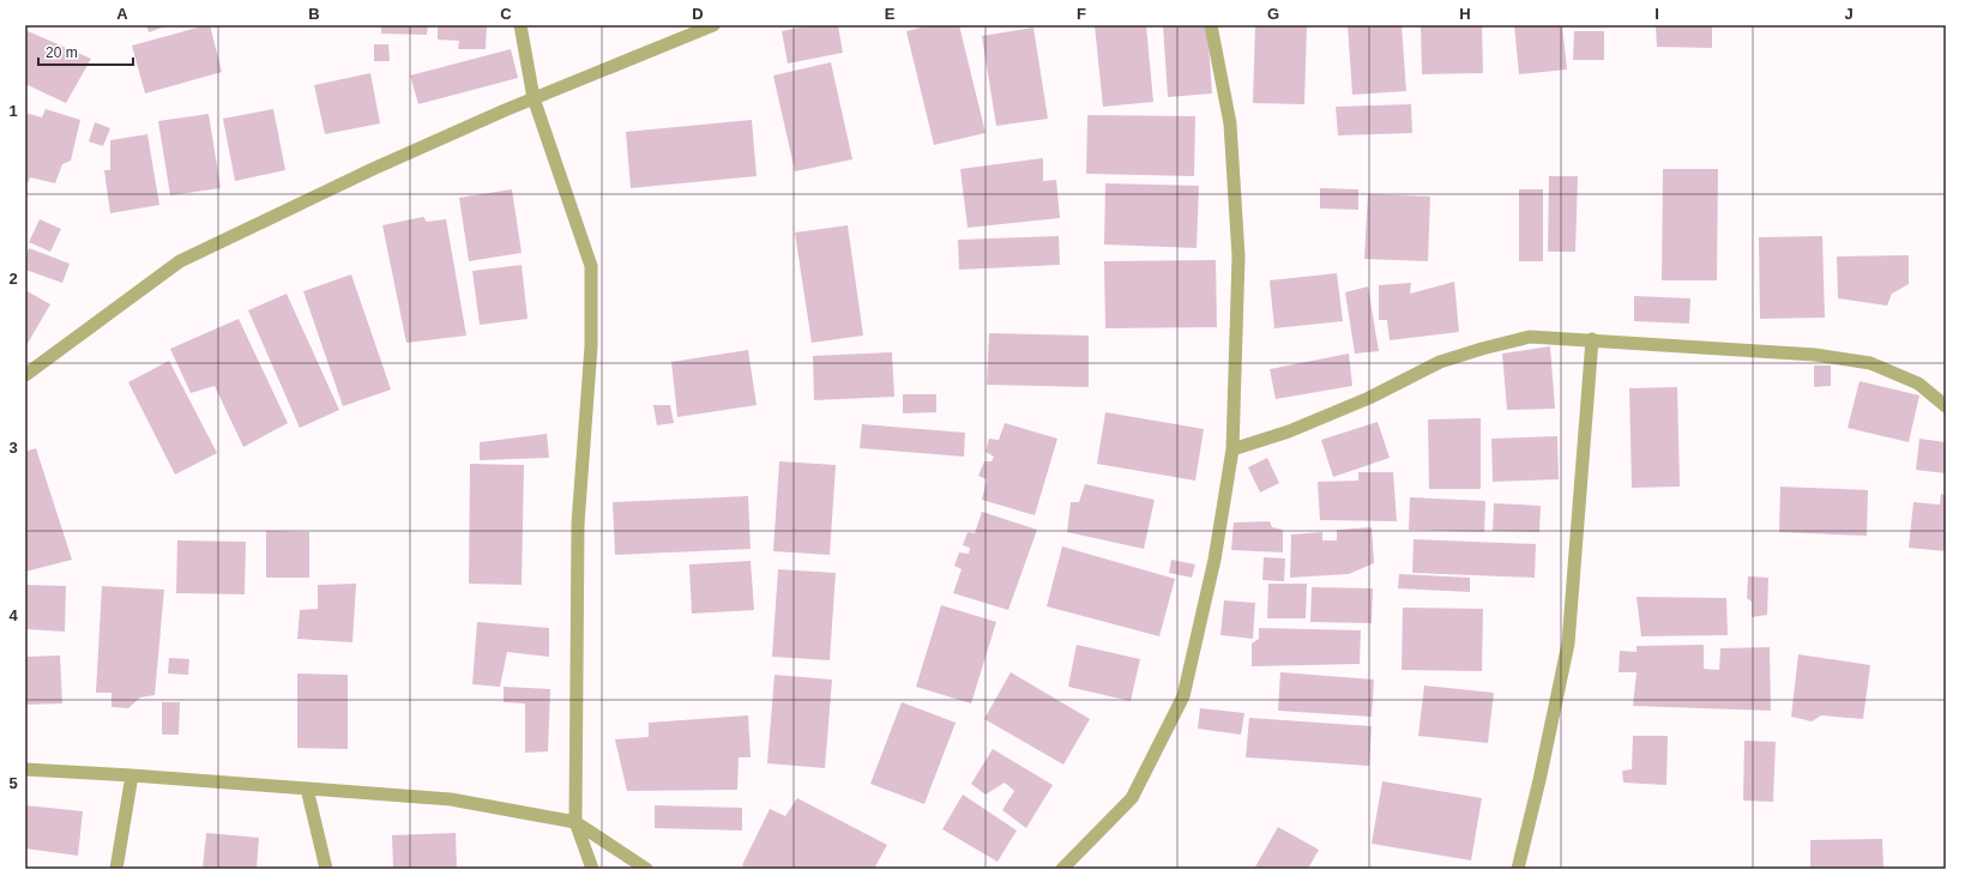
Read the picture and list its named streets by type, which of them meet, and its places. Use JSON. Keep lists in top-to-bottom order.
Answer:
{
  "scale_bar": "20 m",
  "grid": {
    "columns": [
      "A",
      "B",
      "C",
      "D",
      "E",
      "F",
      "G",
      "H",
      "I",
      "J"
    ],
    "rows": [
      "1",
      "2",
      "3",
      "4",
      "5"
    ]
  }
}
